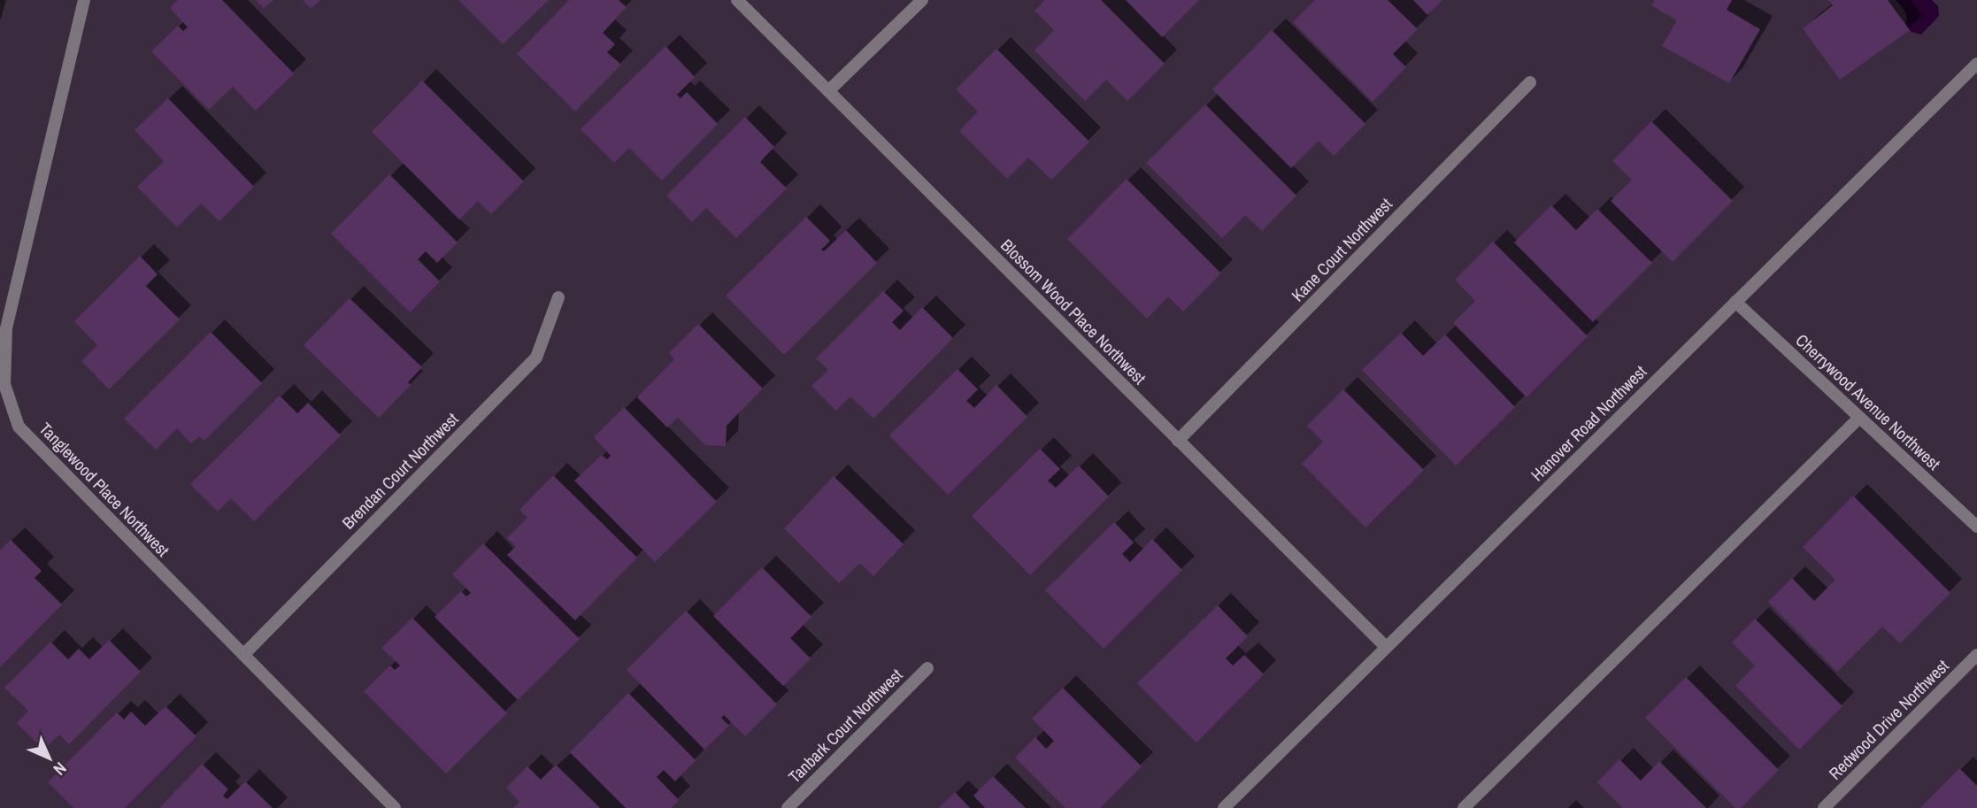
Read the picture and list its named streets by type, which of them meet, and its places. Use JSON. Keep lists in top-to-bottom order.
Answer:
{
  "streets": {
    "street": [
      "Kane Court Northwest",
      "Blossom Wood Place Northwest",
      "Cherrywood Avenue Northwest",
      "Hanover Road Northwest",
      "Brendan Court Northwest",
      "Tanglewood Place Northwest",
      "Redwood Drive Northwest",
      "Tanbark Court Northwest"
    ]
  },
  "crossings": [
    ["Kane Court Northwest", "Blossom Wood Place Northwest"],
    ["Blossom Wood Place Northwest", "Hanover Road Northwest"],
    ["Cherrywood Avenue Northwest", "Hanover Road Northwest"],
    ["Brendan Court Northwest", "Tanglewood Place Northwest"]
  ],
  "north": "bottom right"
}
